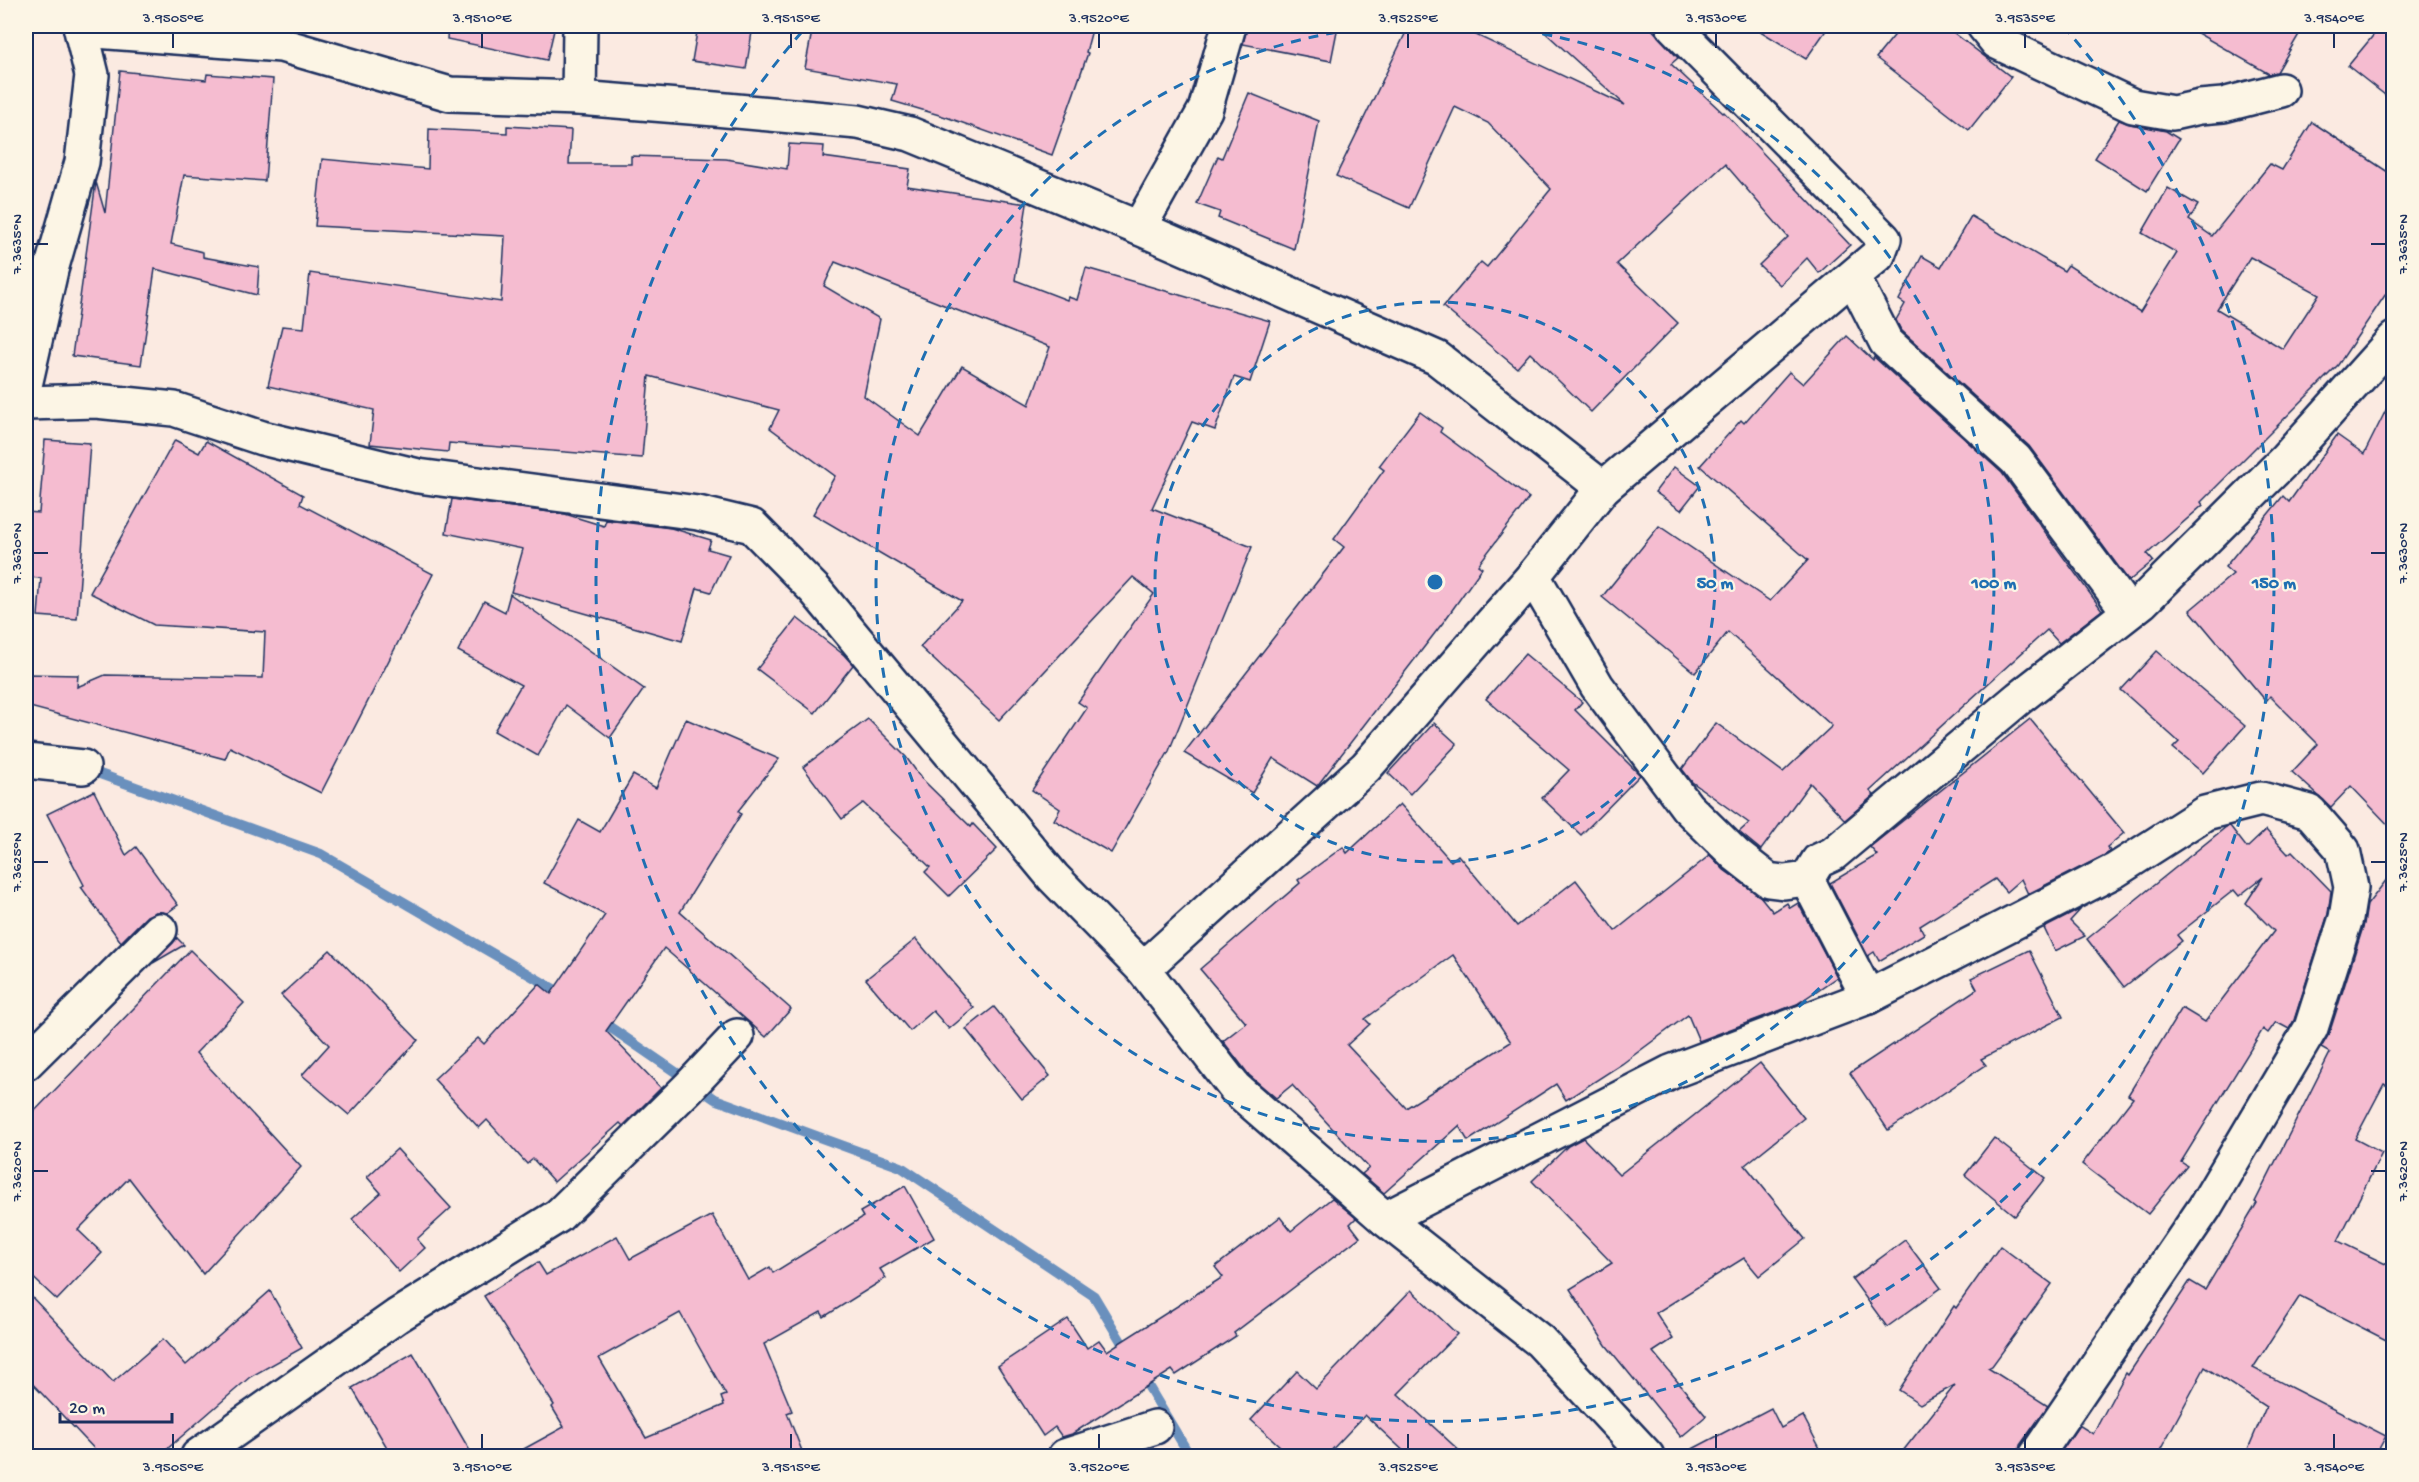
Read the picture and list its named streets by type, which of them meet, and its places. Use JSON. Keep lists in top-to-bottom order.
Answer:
{
  "scale_bar": "20 m",
  "coordinates": [
    "3.9505°E",
    "3.9510°E",
    "3.9515°E",
    "3.9520°E",
    "3.9525°E",
    "3.9530°E",
    "3.9535°E",
    "3.9540°E",
    "7.3635°N",
    "7.3630°N",
    "7.3625°N",
    "7.3620°N"
  ],
  "rings": ["50 m", "100 m", "150 m"]
}
